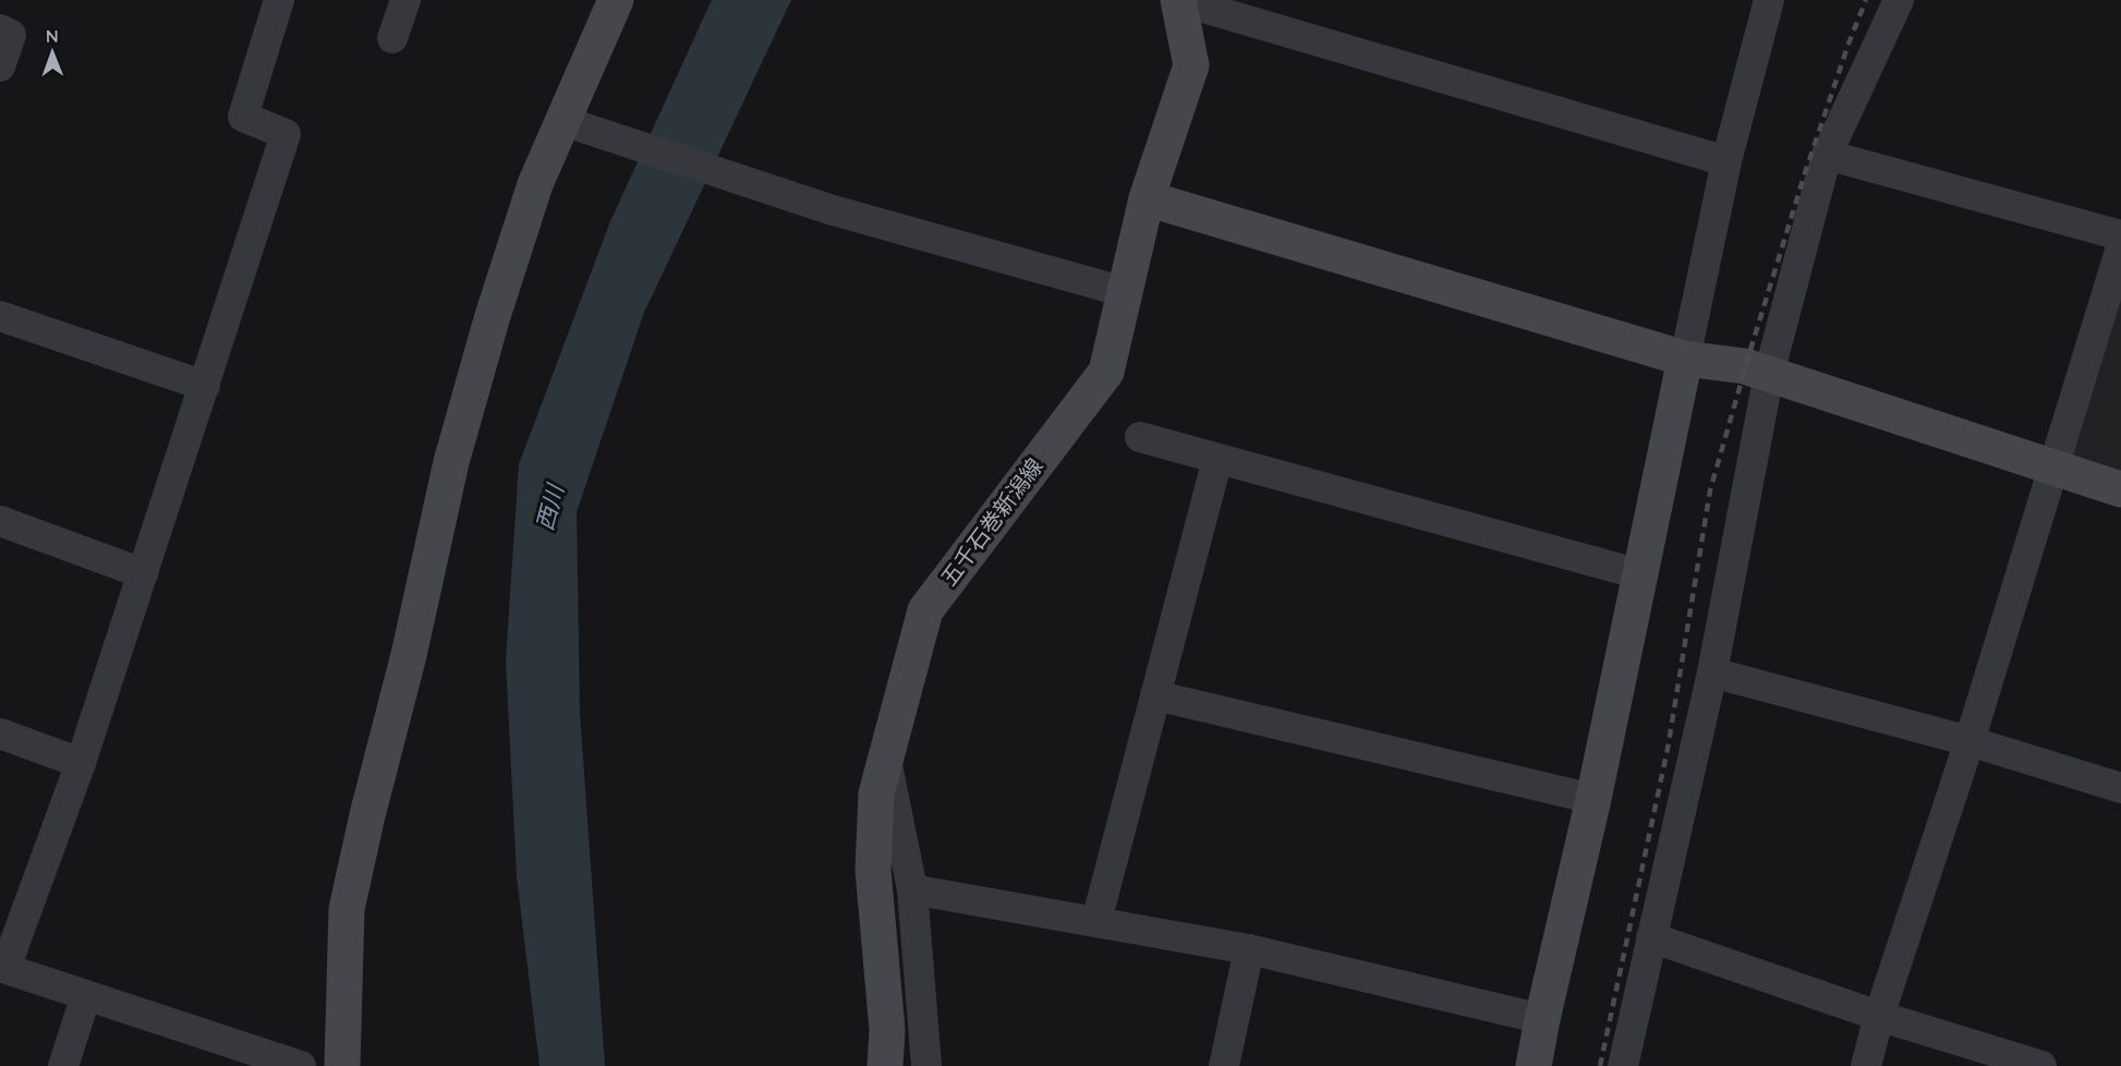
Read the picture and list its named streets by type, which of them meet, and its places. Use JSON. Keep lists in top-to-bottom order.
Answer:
{
  "streets": {
    "street": ["五千石巻新潟線"]
  },
  "water": ["西川"],
  "north": "top"
}
